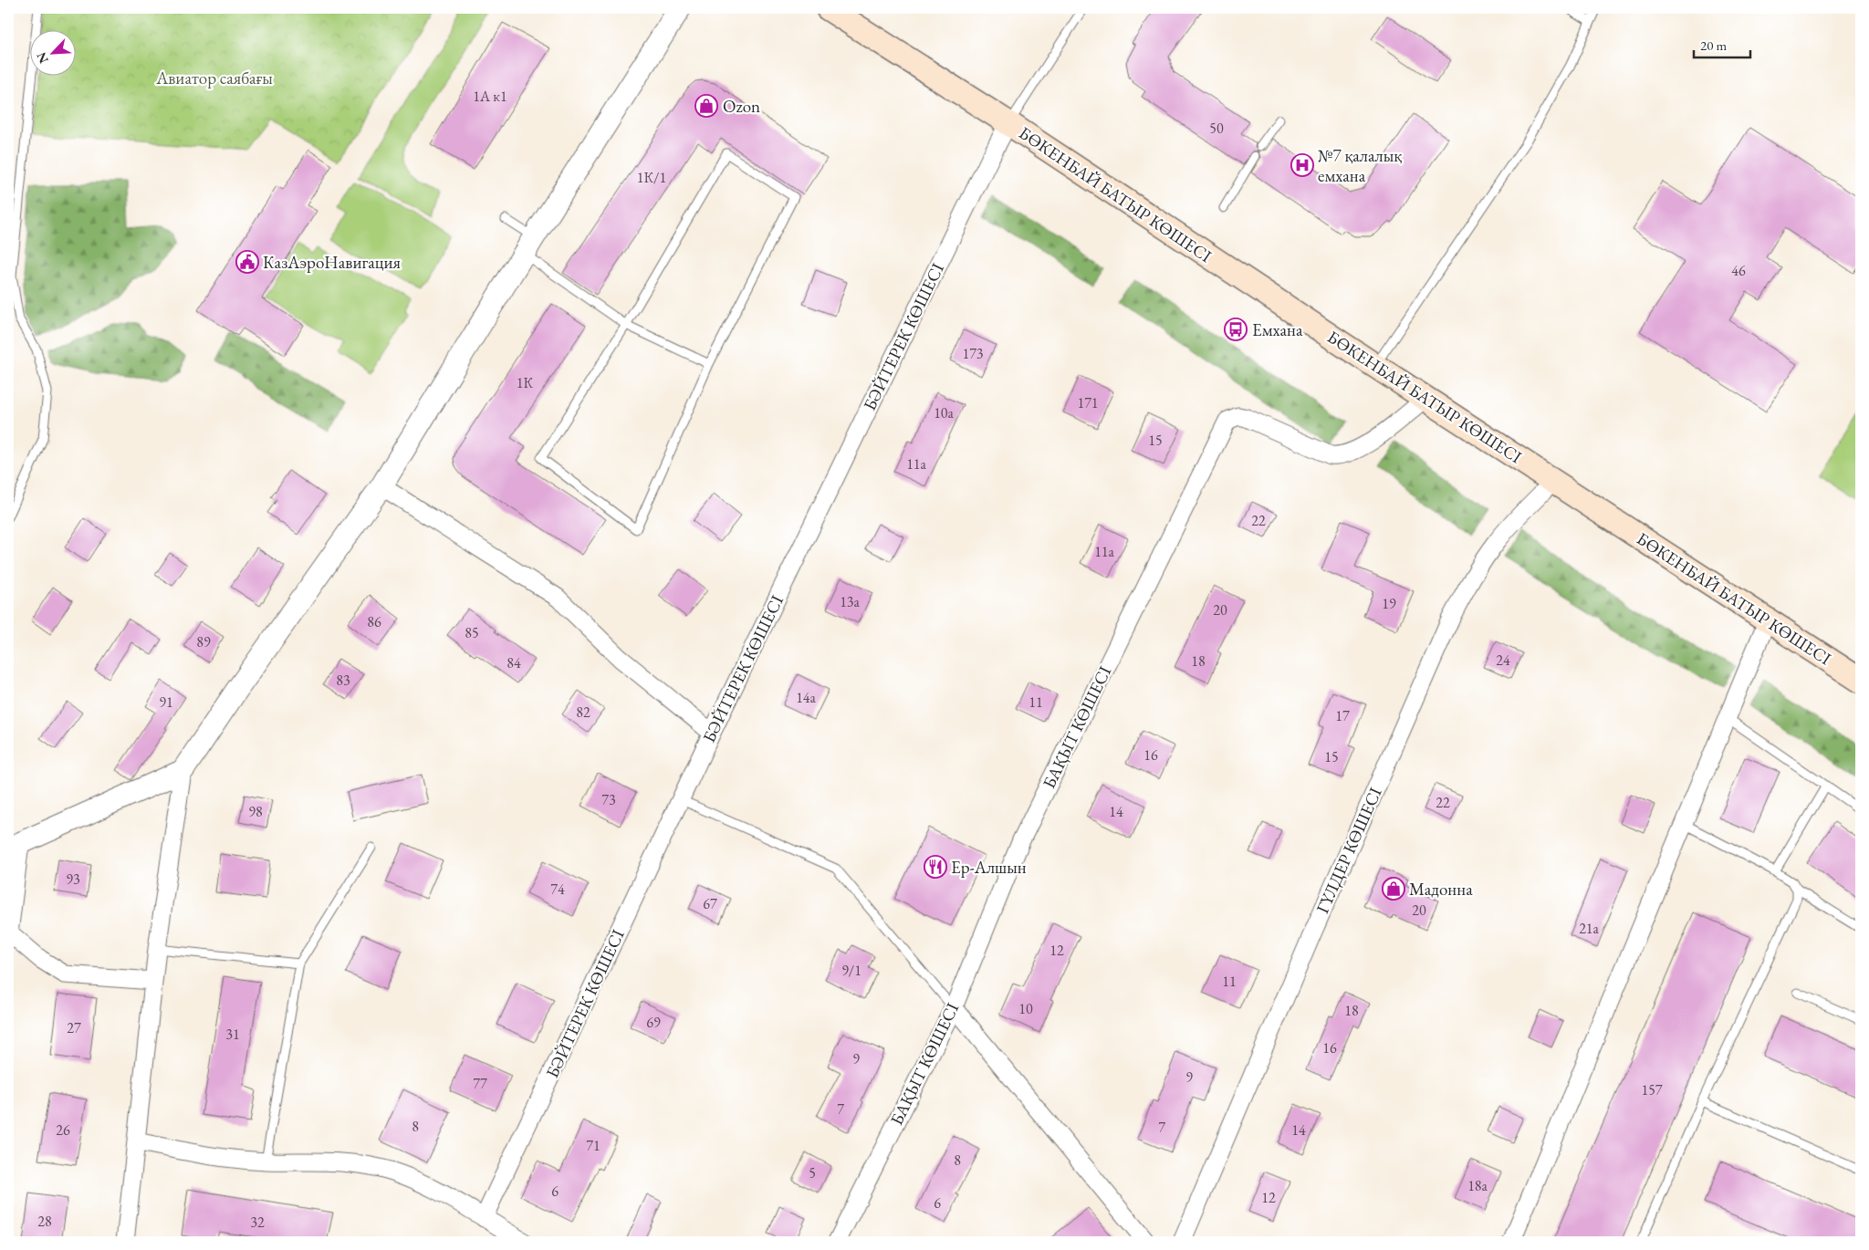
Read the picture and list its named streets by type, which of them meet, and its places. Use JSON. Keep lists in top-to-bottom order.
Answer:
{
  "streets": {
    "main road": ["БӨКЕНБАЙ БАТЫР КӨШЕСІ"],
    "street": ["БӘЙТЕРЕК КӨШЕСІ", "БАҚЫТ КӨШЕСІ", "ГҮЛДЕР КӨШЕСІ"]
  },
  "crossings": [
    ["БӨКЕНБАЙ БАТЫР КӨШЕСІ", "БӘЙТЕРЕК КӨШЕСІ"],
    ["БӨКЕНБАЙ БАТЫР КӨШЕСІ", "БАҚЫТ КӨШЕСІ"],
    ["БӨКЕНБАЙ БАТЫР КӨШЕСІ", "ГҮЛДЕР КӨШЕСІ"]
  ],
  "parks": ["Авиатор саябағы"],
  "places": {
    "shop": ["Ozon", "Мадонна"],
    "hospital": ["№7 қалалық емхана"],
    "public building": ["КазАэроНавигация"],
    "bus stop": ["Емхана"],
    "restaurant": ["Ер-Алшын"]
  },
  "house_numbers": [
    "1А к1",
    "50",
    "1К/1",
    "46",
    "173",
    "1К",
    "171",
    "10а",
    "15",
    "11а",
    "22",
    "11а",
    "13а",
    "19",
    "20",
    "86",
    "85",
    "89",
    "24",
    "18",
    "84",
    "83",
    "14а",
    "91",
    "11",
    "82",
    "17",
    "16",
    "15",
    "73",
    "22",
    "98",
    "14",
    "93",
    "74",
    "67",
    "20",
    "21а",
    "12",
    "9/1",
    "11",
    "10",
    "18",
    "69",
    "27",
    "31",
    "16",
    "9",
    "9",
    "77",
    "157",
    "7",
    "8",
    "7",
    "26",
    "14",
    "71",
    "8",
    "5",
    "18а",
    "6",
    "12",
    "6",
    "28",
    "32"
  ],
  "scale_bar": "20 m",
  "north": "bottom left"
}
